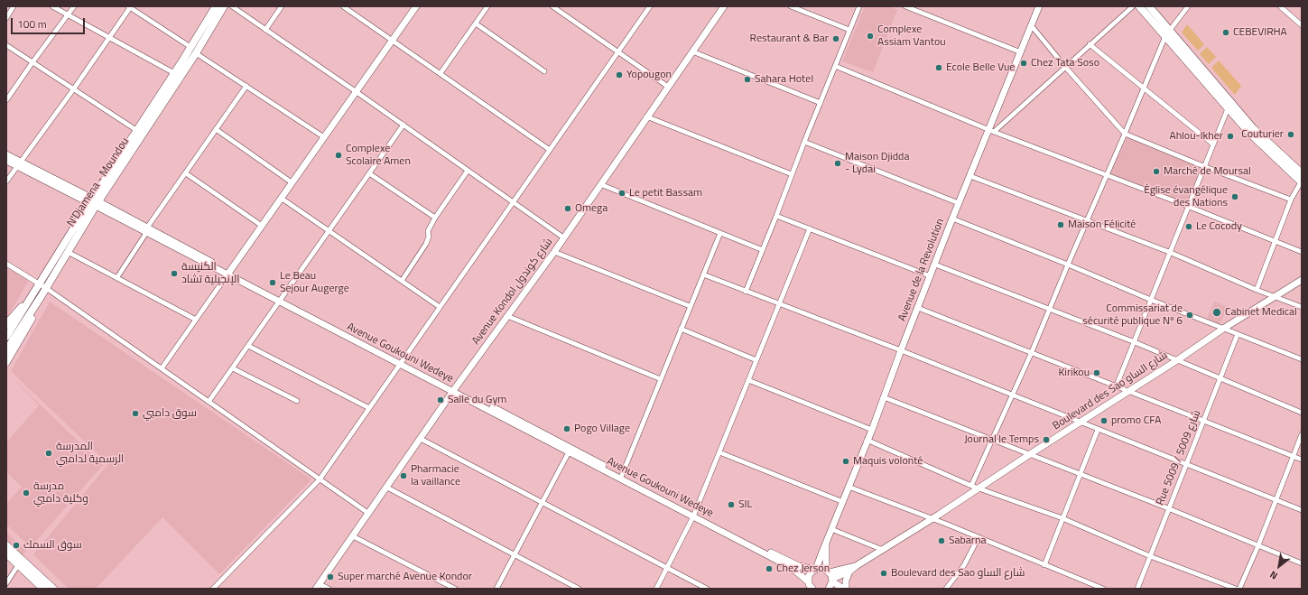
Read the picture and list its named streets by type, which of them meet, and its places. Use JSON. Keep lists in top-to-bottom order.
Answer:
{
  "streets": {
    "main road": ["N'Djamena - Moundou"],
    "street": [
      "Avenue de la Revolution",
      "Avenue Kondol شارع كوندول",
      "Avenue Goukouni Wedeye",
      "Boulevard des Sao شارع الساو",
      "Rue 5009 / شارع 5009"
    ]
  },
  "crossings": [
    ["N'Djamena - Moundou", "Avenue Goukouni Wedeye"],
    ["Avenue de la Revolution", "Avenue Goukouni Wedeye"],
    ["Avenue de la Revolution", "Boulevard des Sao شارع الساو"],
    ["Avenue Kondol شارع كوندول", "Avenue Goukouni Wedeye"],
    ["Avenue Goukouni Wedeye", "Boulevard des Sao شارع الساو"]
  ],
  "places": [
    "CEBEVIRHA",
    "Complexe Assiam Vantou",
    "Restaurant & Bar",
    "Chez Tata Soso",
    "Ecole Belle Vue",
    "Yopougon",
    "Sahara Hotel",
    "Couturier",
    "Ahlou-lkher",
    "Complexe Scolaire Amen",
    "Maison Djidda - Lydai",
    "Marché de Moursal",
    "Le petit Bassam",
    "Église évangélique des Nations",
    "Omega",
    "Maison Félicité",
    "Le Cocody",
    "الكنيسة الإنجيلية تشاد",
    "Le Beau Sejour Augerge",
    "Cabinet Medical",
    "Commissariat de sécurité publique Nº 6",
    "Kirikou",
    "Salle du Gym",
    "سوق دامبي",
    "promo CFA",
    "Pogo Village",
    "Journal le Temps",
    "المدرسة الرسمية لدامبي",
    "Maquis volonté",
    "Pharmacie la vaillance",
    "مدرسة وكلية دامبي",
    "SIL",
    "Sabarna",
    "سوق السمك",
    "Chez Jerson",
    "Boulevard des Sao شارع الساو",
    "Super marché Avenue Kondor"
  ],
  "scale_bar": "100 m",
  "north": "bottom left"
}
